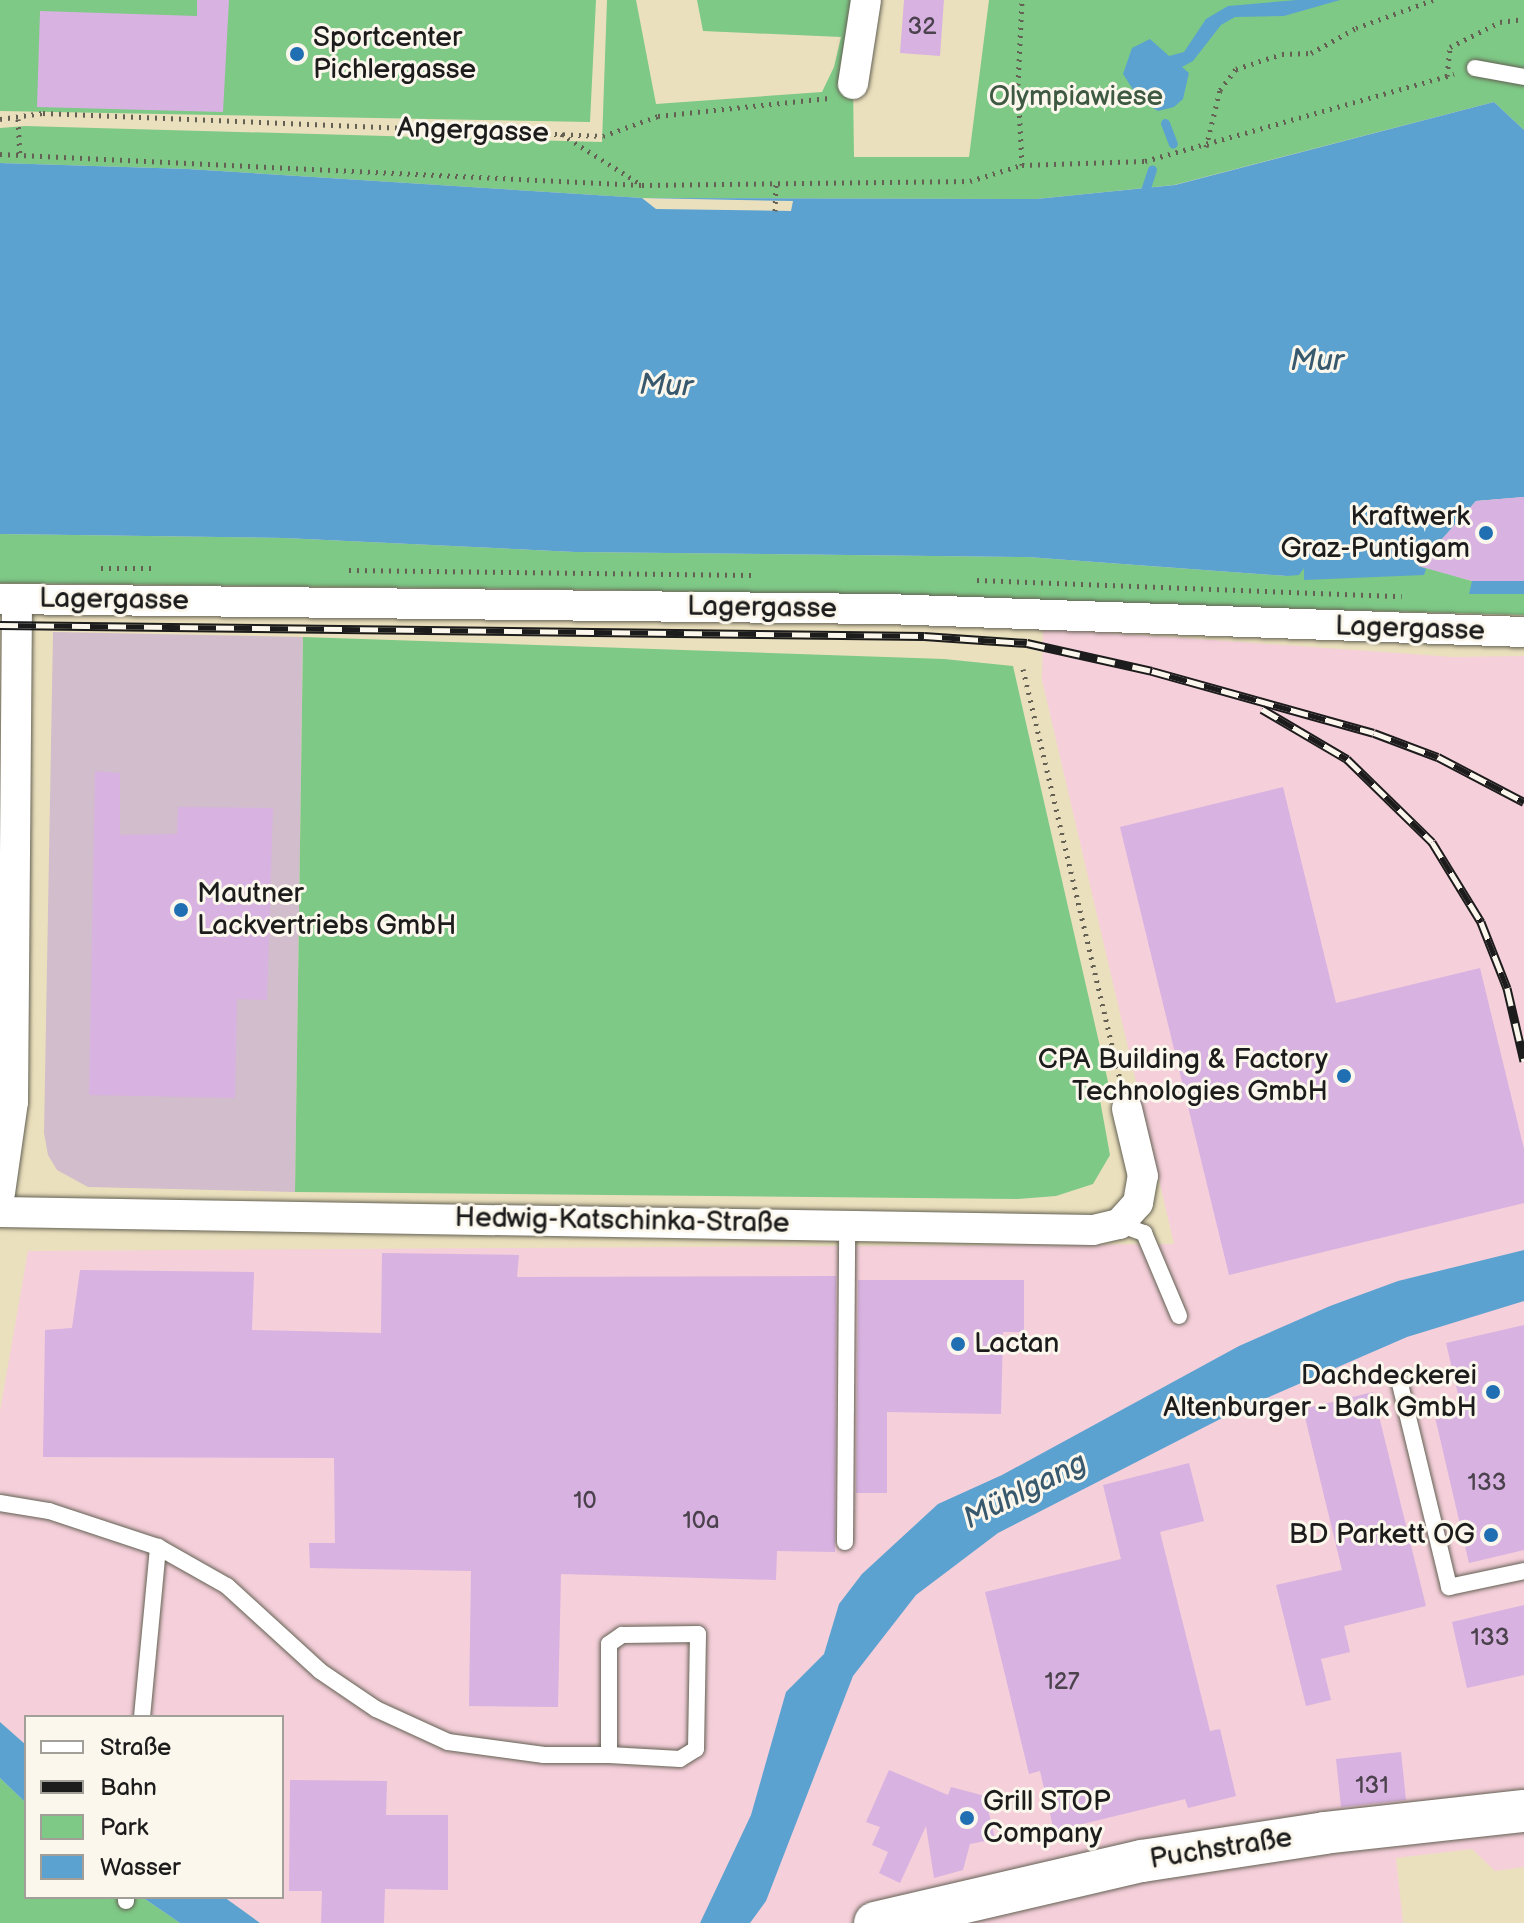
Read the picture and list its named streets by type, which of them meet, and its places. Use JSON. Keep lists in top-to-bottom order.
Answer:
{
  "streets": {
    "main road": ["Puchstraße"],
    "street": ["Lagergasse", "Hedwig-Katschinka-Straße"],
    "path": ["Angergasse"]
  },
  "water": ["Mur", "Mühlgang"],
  "parks": ["Olympiawiese"],
  "places": [
    "Sportcenter Pichlergasse",
    "Kraftwerk Graz-Puntigam",
    "Mautner Lackvertriebs GmbH",
    "CPA Building & Factory Technologies GmbH",
    "Lactan",
    "Dachdeckerei Altenburger - Balk GmbH",
    "BD Parkett OG",
    "Grill STOP Company"
  ],
  "house_numbers": [
    "32",
    "133",
    "10",
    "10a",
    "133",
    "127",
    "131"
  ],
  "legend": [
    "Straße",
    "Bahn",
    "Park",
    "Wasser"
  ]
}
